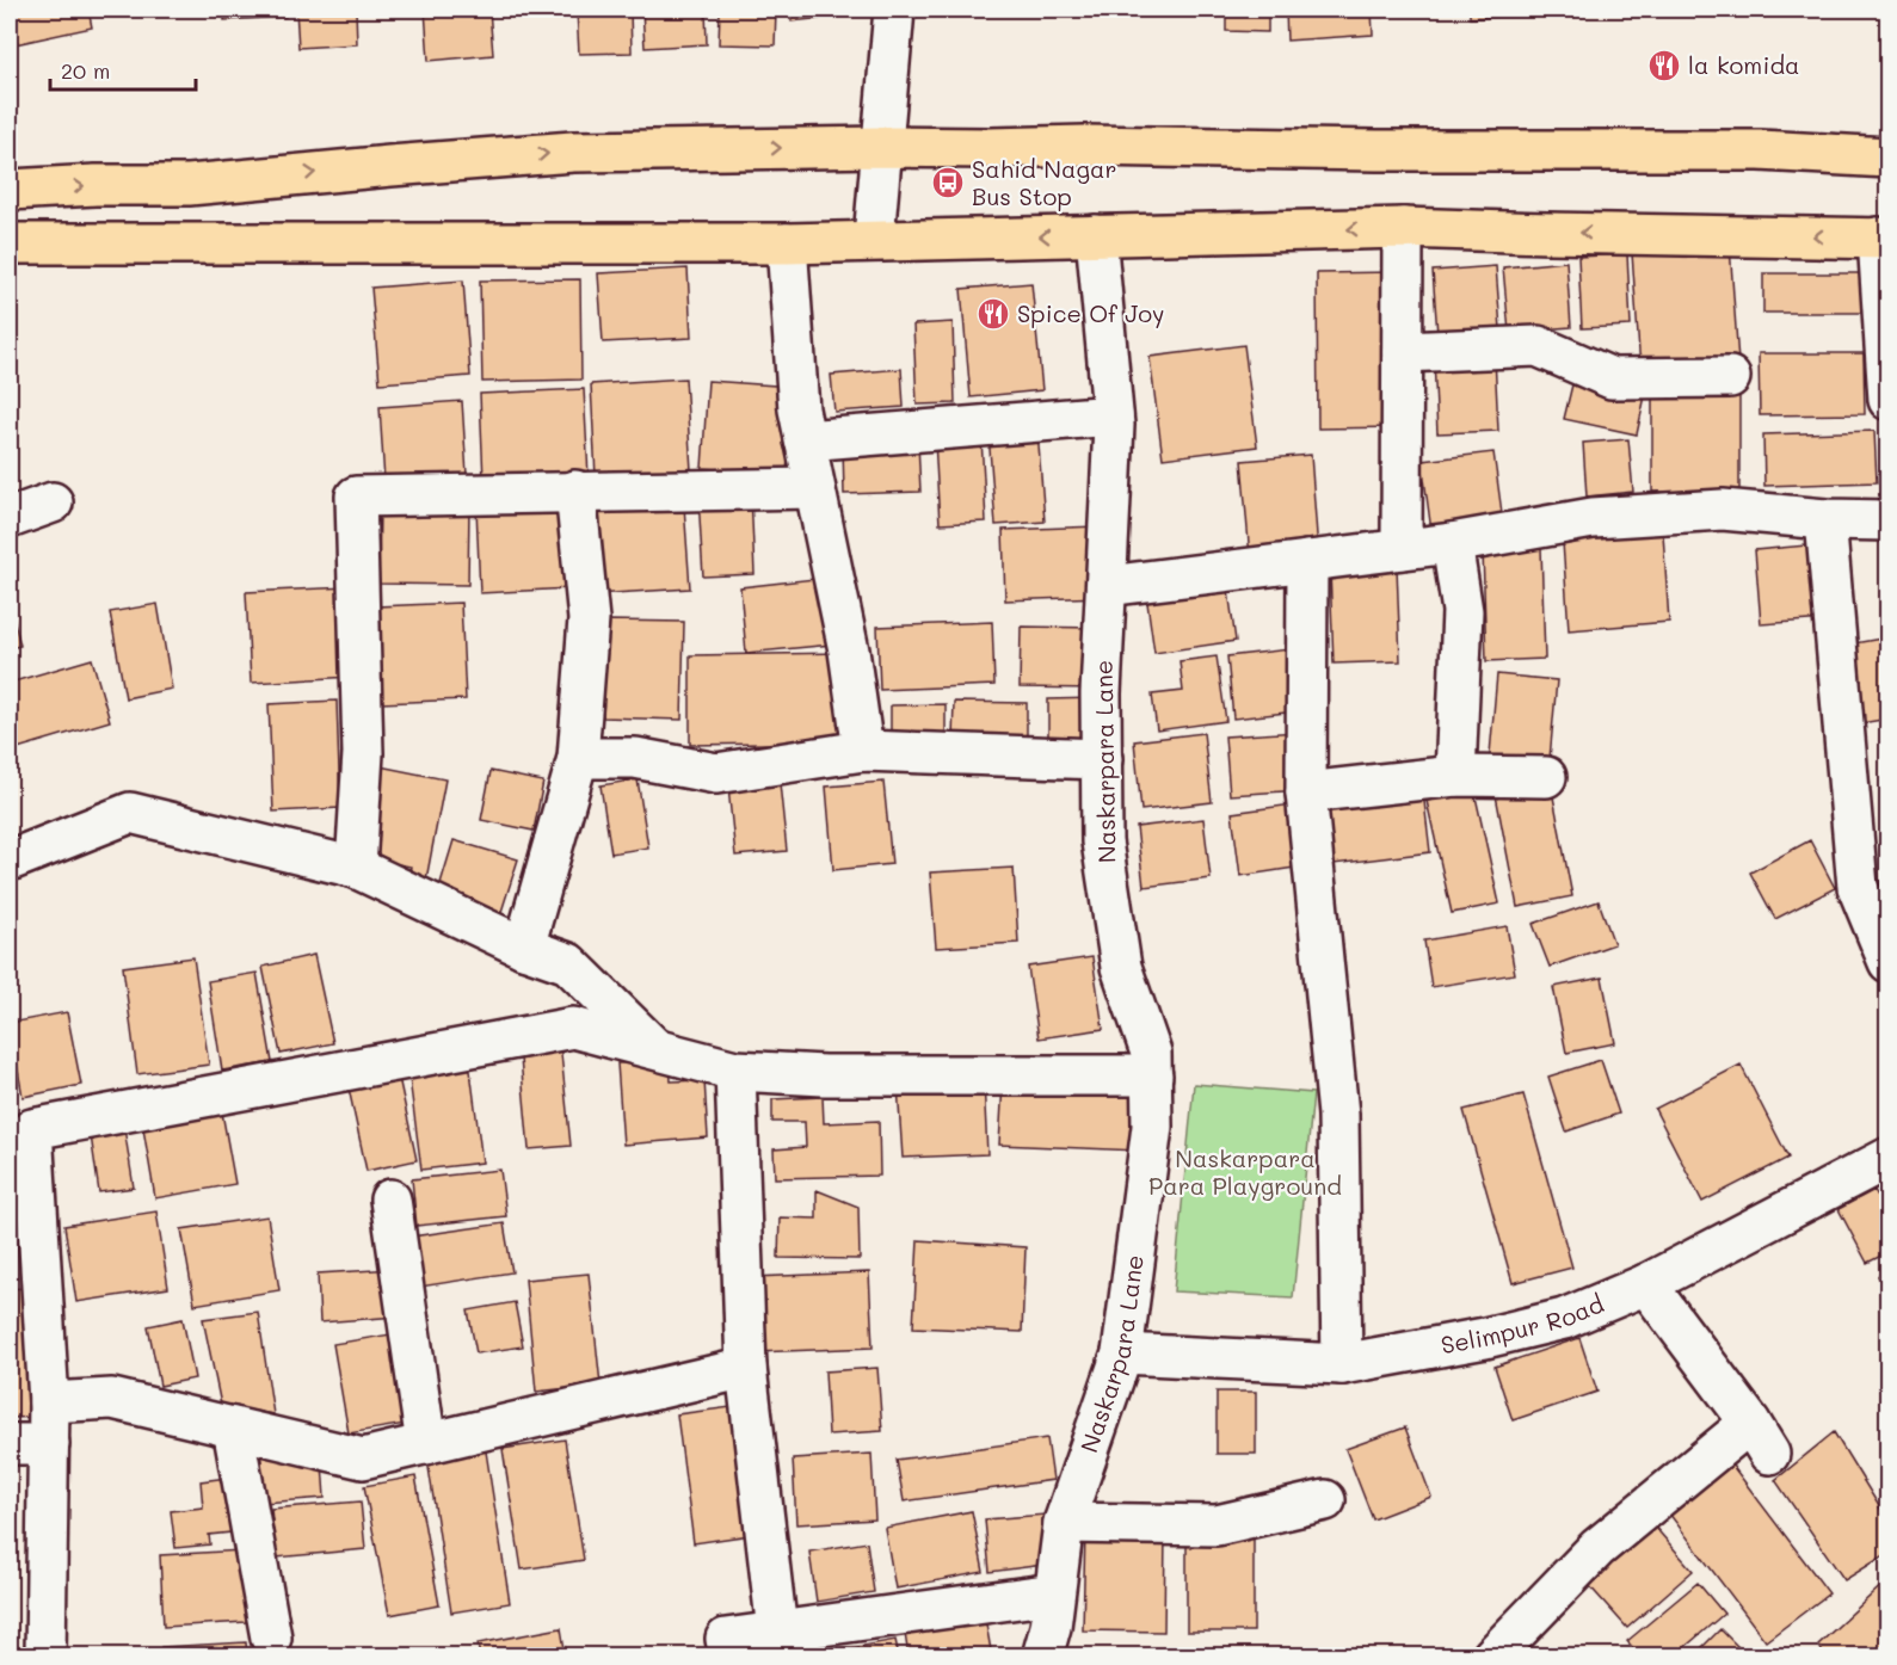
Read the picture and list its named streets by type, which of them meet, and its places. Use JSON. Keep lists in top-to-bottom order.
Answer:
{
  "streets": {
    "street": ["Naskarpara Lane", "Selimpur Road"]
  },
  "crossings": [
    ["Naskarpara Lane", "Selimpur Road"]
  ],
  "parks": ["Naskarpara Para Playground"],
  "places": {
    "restaurant": ["la komida", "Spice Of Joy"],
    "bus stop": ["Sahid Nagar Bus Stop"]
  },
  "scale_bar": "20 m"
}
